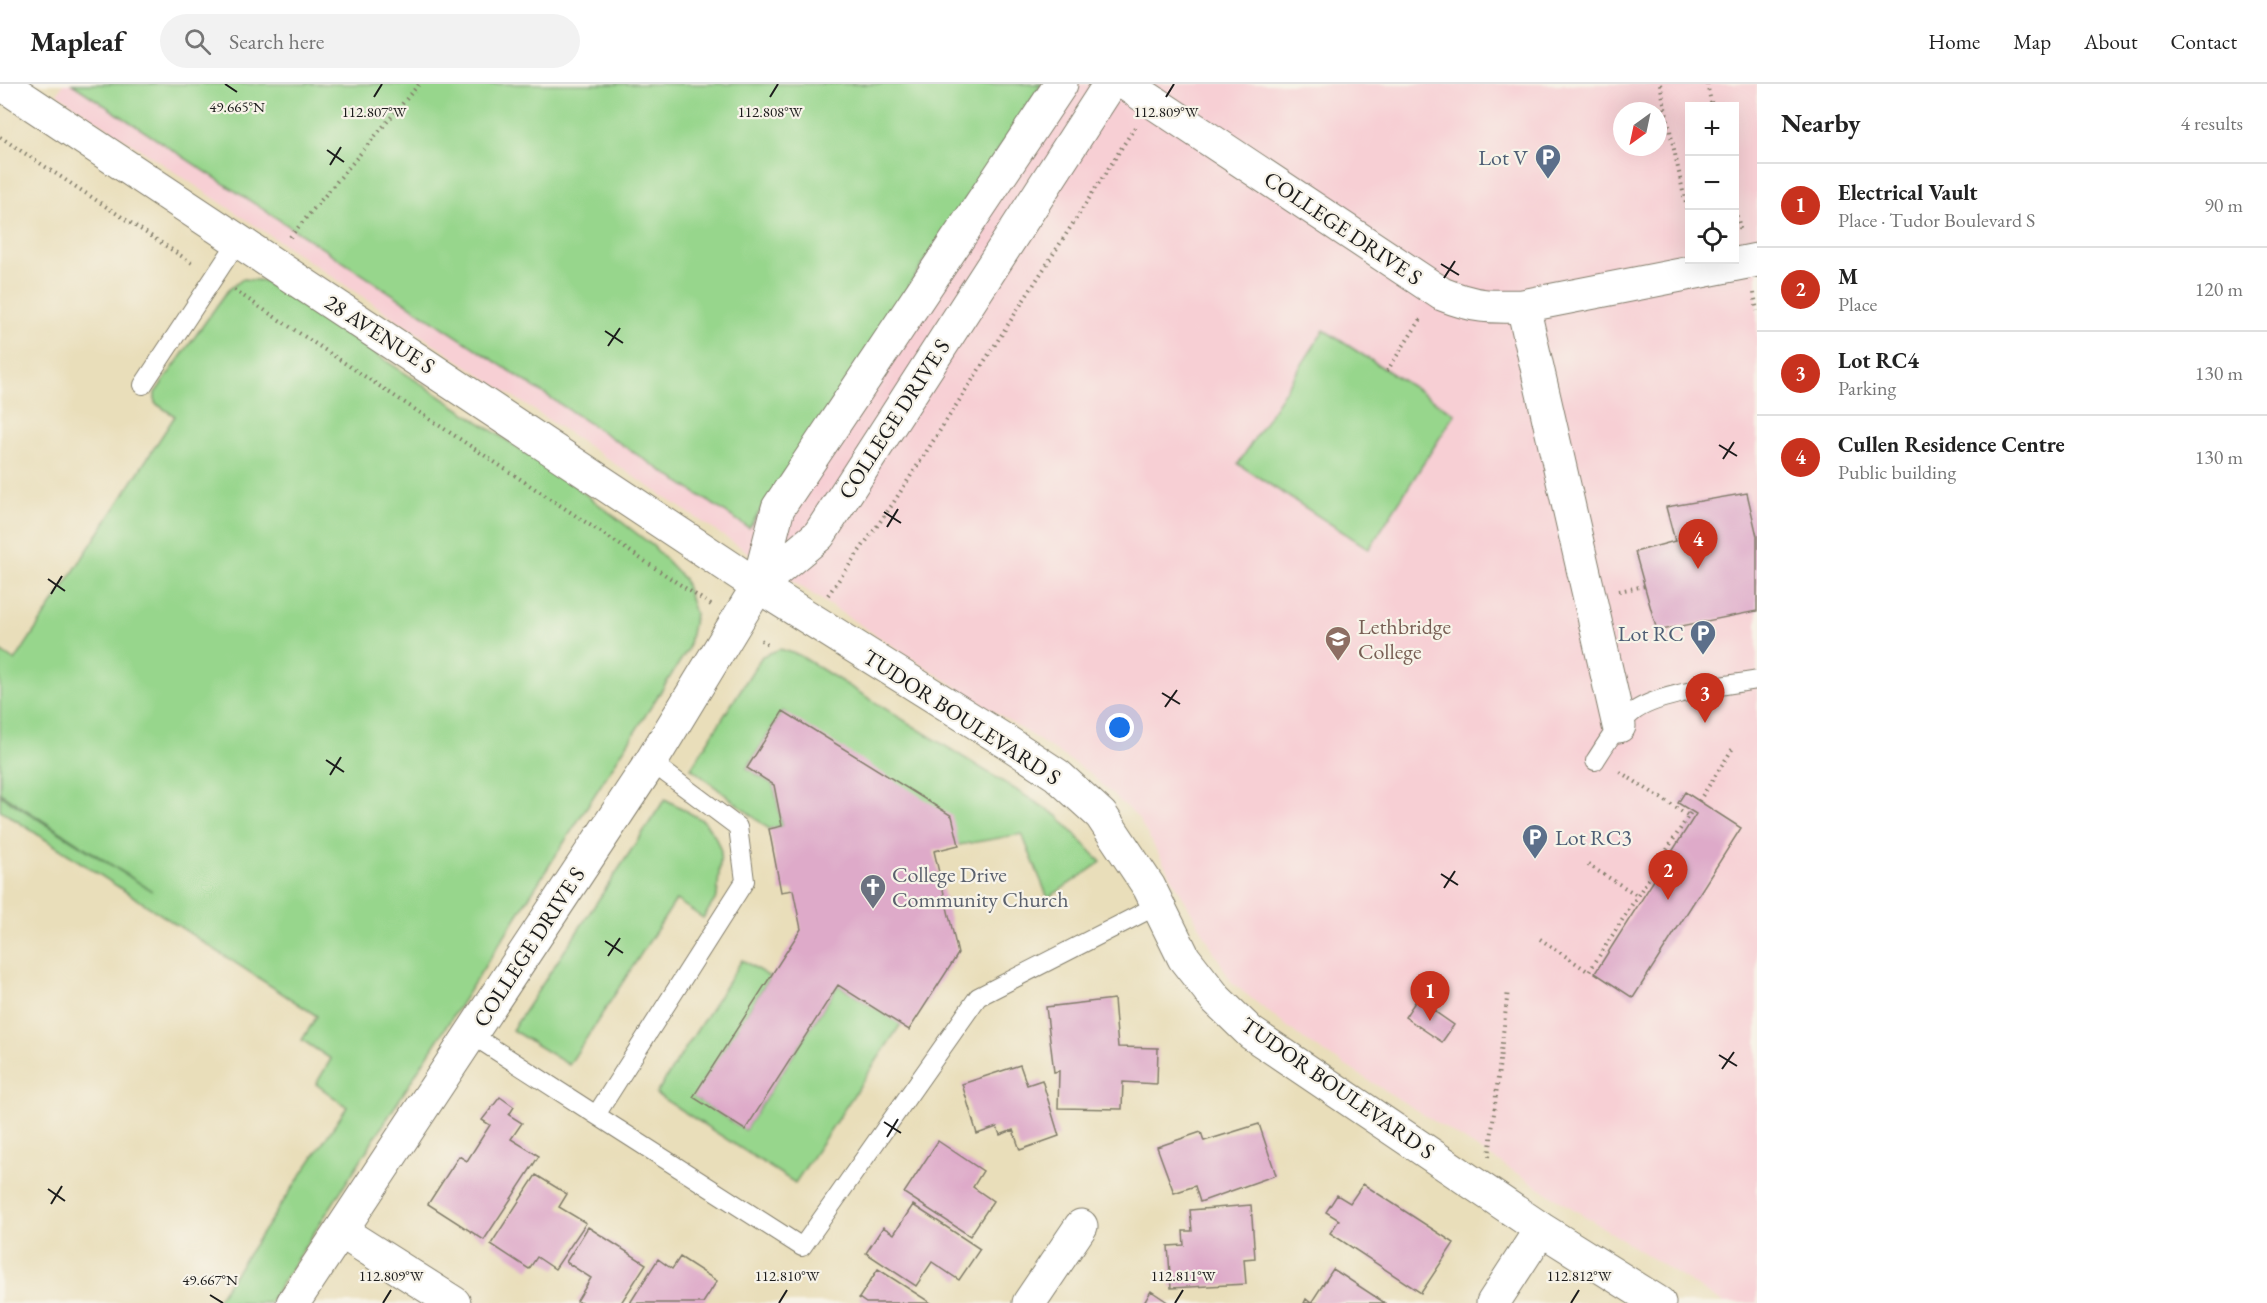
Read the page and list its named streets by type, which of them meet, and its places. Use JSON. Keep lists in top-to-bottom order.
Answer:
{
  "streets": {
    "street": ["COLLEGE DRIVE S", "28 AVENUE S", "TUDOR BOULEVARD S"]
  },
  "crossings": [
    ["COLLEGE DRIVE S", "28 AVENUE S"],
    ["COLLEGE DRIVE S", "TUDOR BOULEVARD S"],
    ["28 AVENUE S", "TUDOR BOULEVARD S"]
  ],
  "places": {
    "parking": ["Lot V", "Lot RC", "Lot RC3"],
    "school or university": ["Lethbridge College"],
    "church": ["College Drive Community Church"]
  },
  "north": "bottom left",
  "page": {
    "header": "Mapleaf",
    "search": "Search here",
    "nav": [
      "Home",
      "Map",
      "About",
      "Contact"
    ],
    "heading": ["Nearby", "4 results"],
    "map_buttons": ["+", "−"],
    "list": [
      {
        "mark": "1",
        "name": "Electrical Vault",
        "note": "Place · Tudor Boulevard S",
        "value": "90 m"
      },
      {
        "mark": "2",
        "name": "M",
        "note": "Place",
        "value": "120 m"
      },
      {
        "mark": "3",
        "name": "Lot RC4",
        "note": "Parking",
        "value": "130 m"
      },
      {
        "mark": "4",
        "name": "Cullen Residence Centre",
        "note": "Public building",
        "value": "130 m"
      }
    ],
    "pins": [
      "4",
      "3",
      "2",
      "1"
    ]
  },
  "coordinates": [
    "49.665°N",
    "112.807°W",
    "112.808°W",
    "112.809°W",
    "112.810°W",
    "112.811°W",
    "112.812°W",
    "49.667°N"
  ]
}
